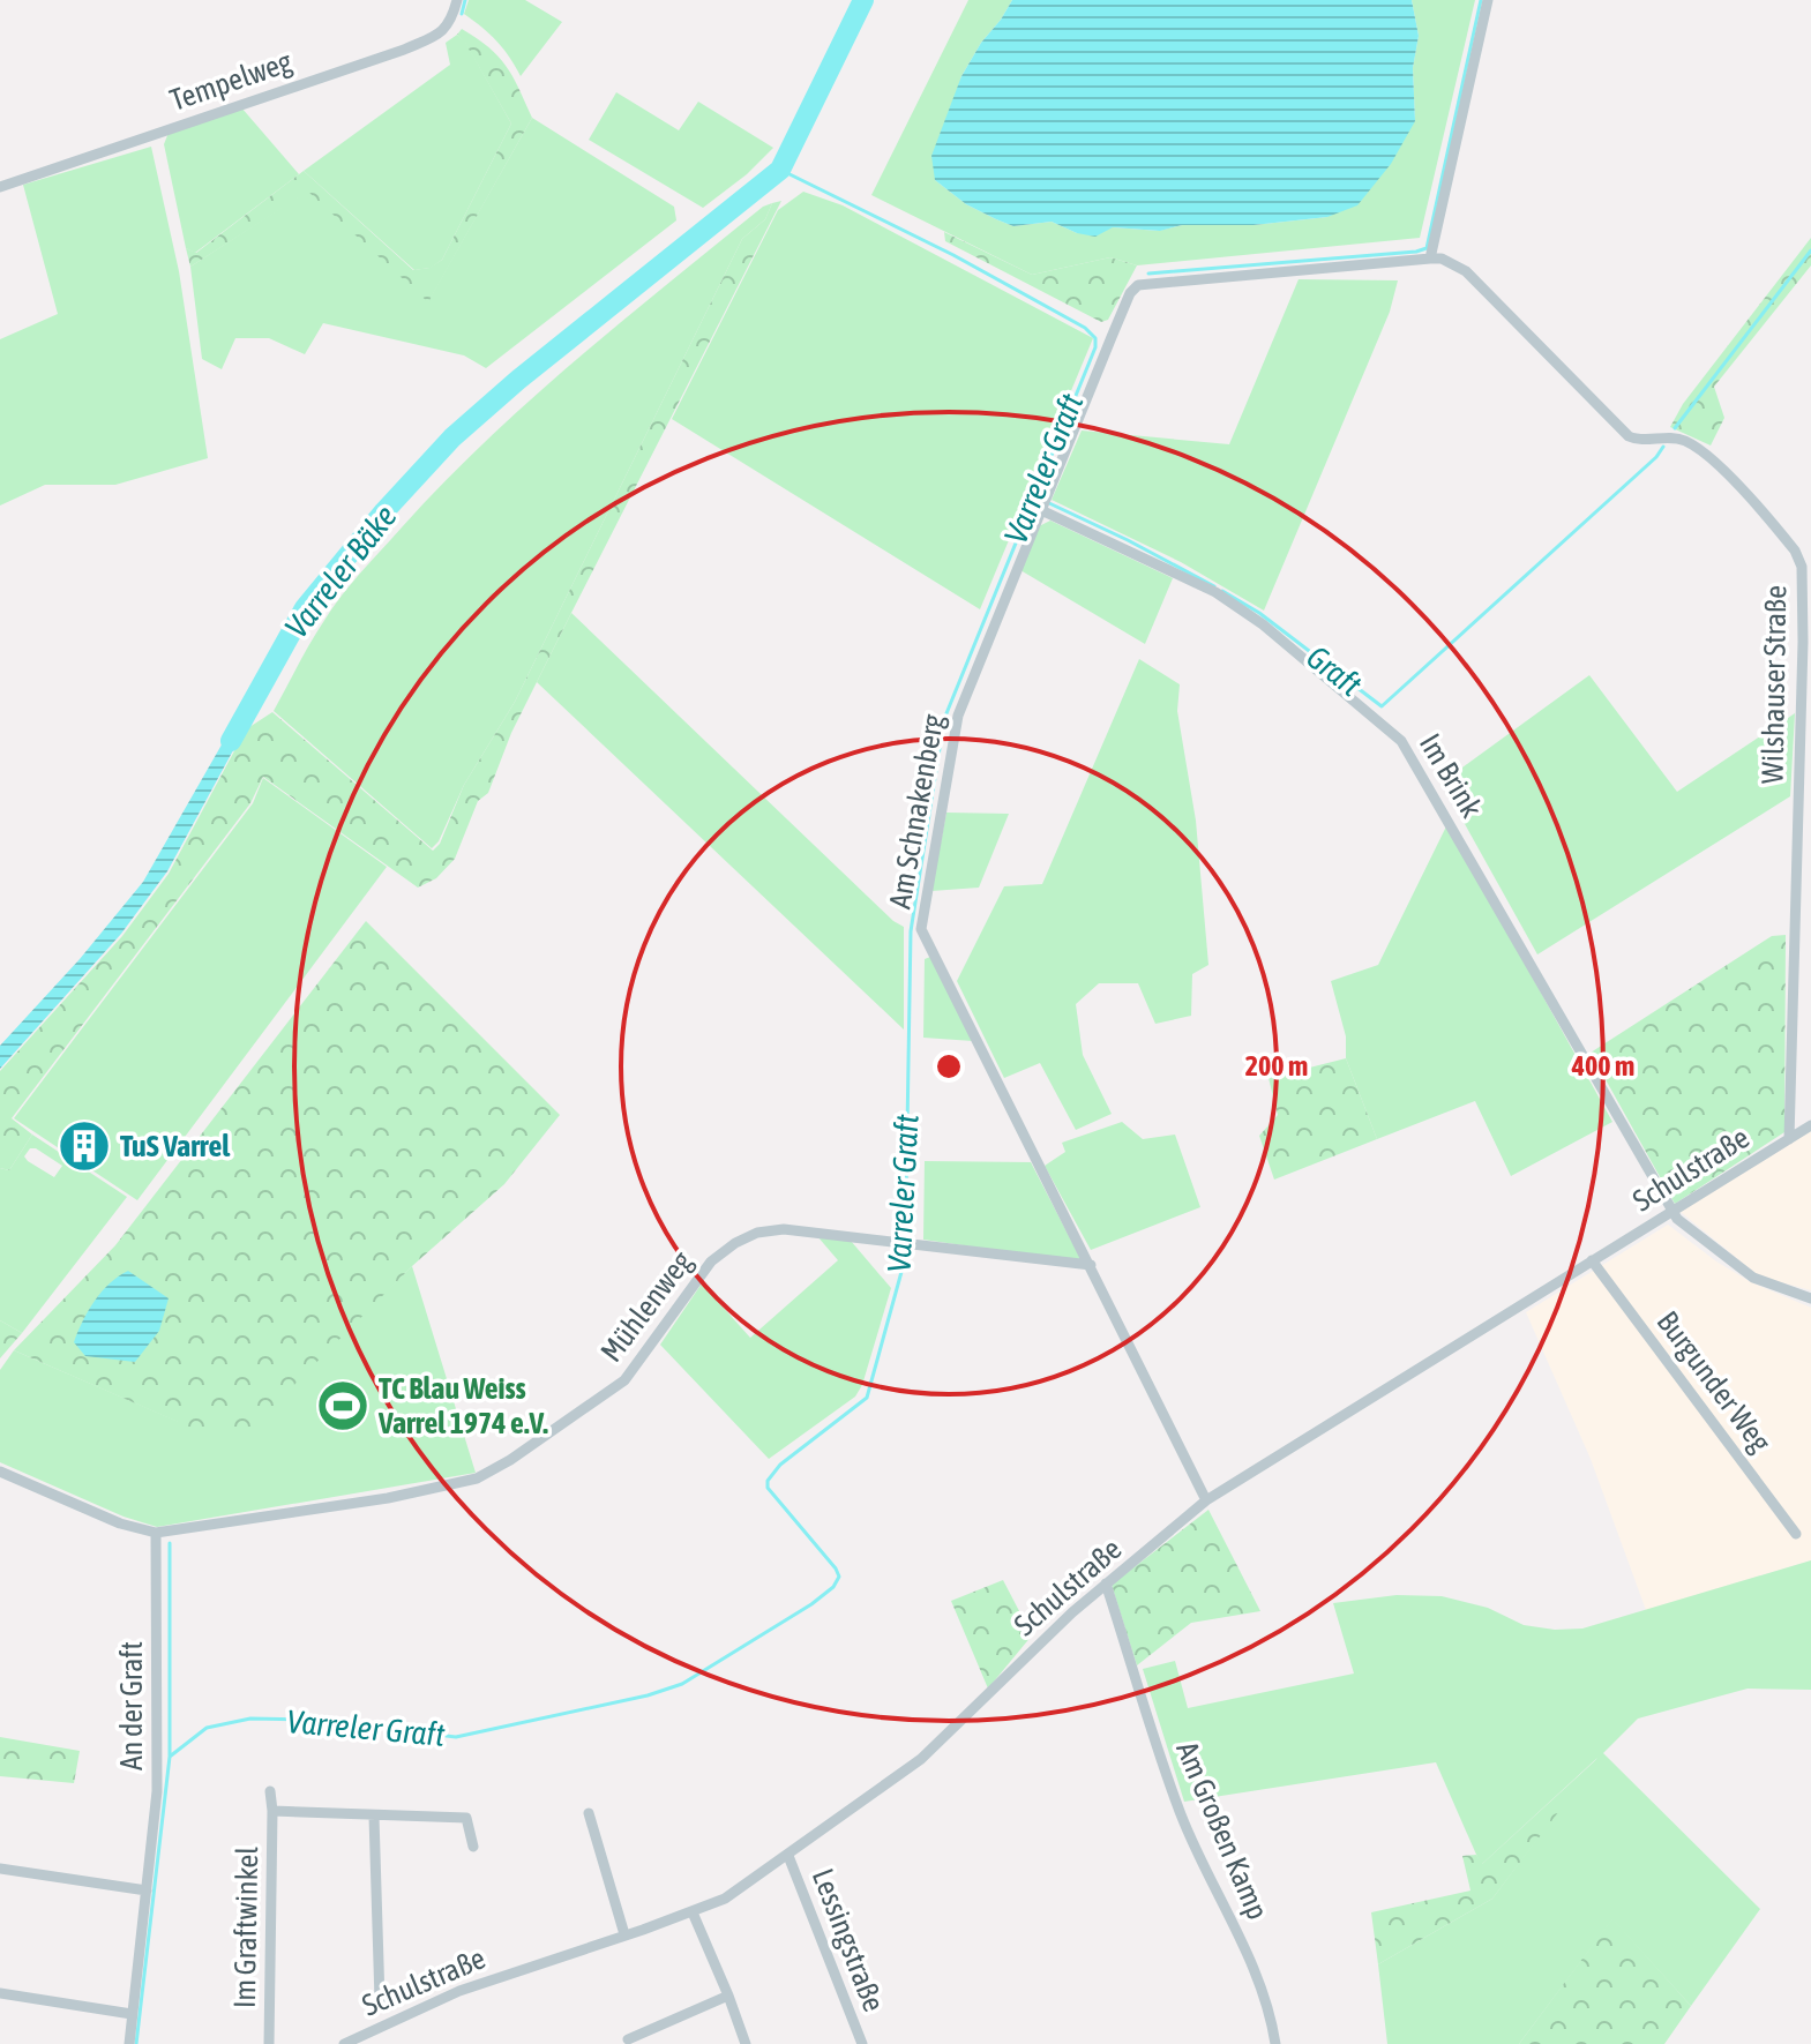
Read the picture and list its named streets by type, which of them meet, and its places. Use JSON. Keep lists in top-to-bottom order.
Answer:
{
  "streets": {
    "street": [
      "Tempelweg",
      "Wilshauser Straße",
      "Im Brink",
      "Am Schnakenberg",
      "Schulstraße",
      "Mühlenweg",
      "Burgunder Weg",
      "An der Graft",
      "Am Großen Kamp",
      "Im Graftwinkel",
      "Lessingstraße"
    ]
  },
  "crossings": [
    ["Wilshauser Straße", "Am Schnakenberg"],
    ["Wilshauser Straße", "Schulstraße"],
    ["Im Brink", "Am Schnakenberg"],
    ["Im Brink", "Schulstraße"],
    ["Am Schnakenberg", "Schulstraße"],
    ["Am Schnakenberg", "Mühlenweg"],
    ["Schulstraße", "Burgunder Weg"],
    ["Schulstraße", "Am Großen Kamp"],
    ["Schulstraße", "Lessingstraße"],
    ["Mühlenweg", "An der Graft"]
  ],
  "water": ["Varreler Graft", "Varreler Bäke", "Graft"],
  "places": {
    "building": ["TuS Varrel"],
    "sports": ["TC Blau Weiss Varrel 1974 e.V."]
  },
  "rings": ["200 m", "400 m"]
}
